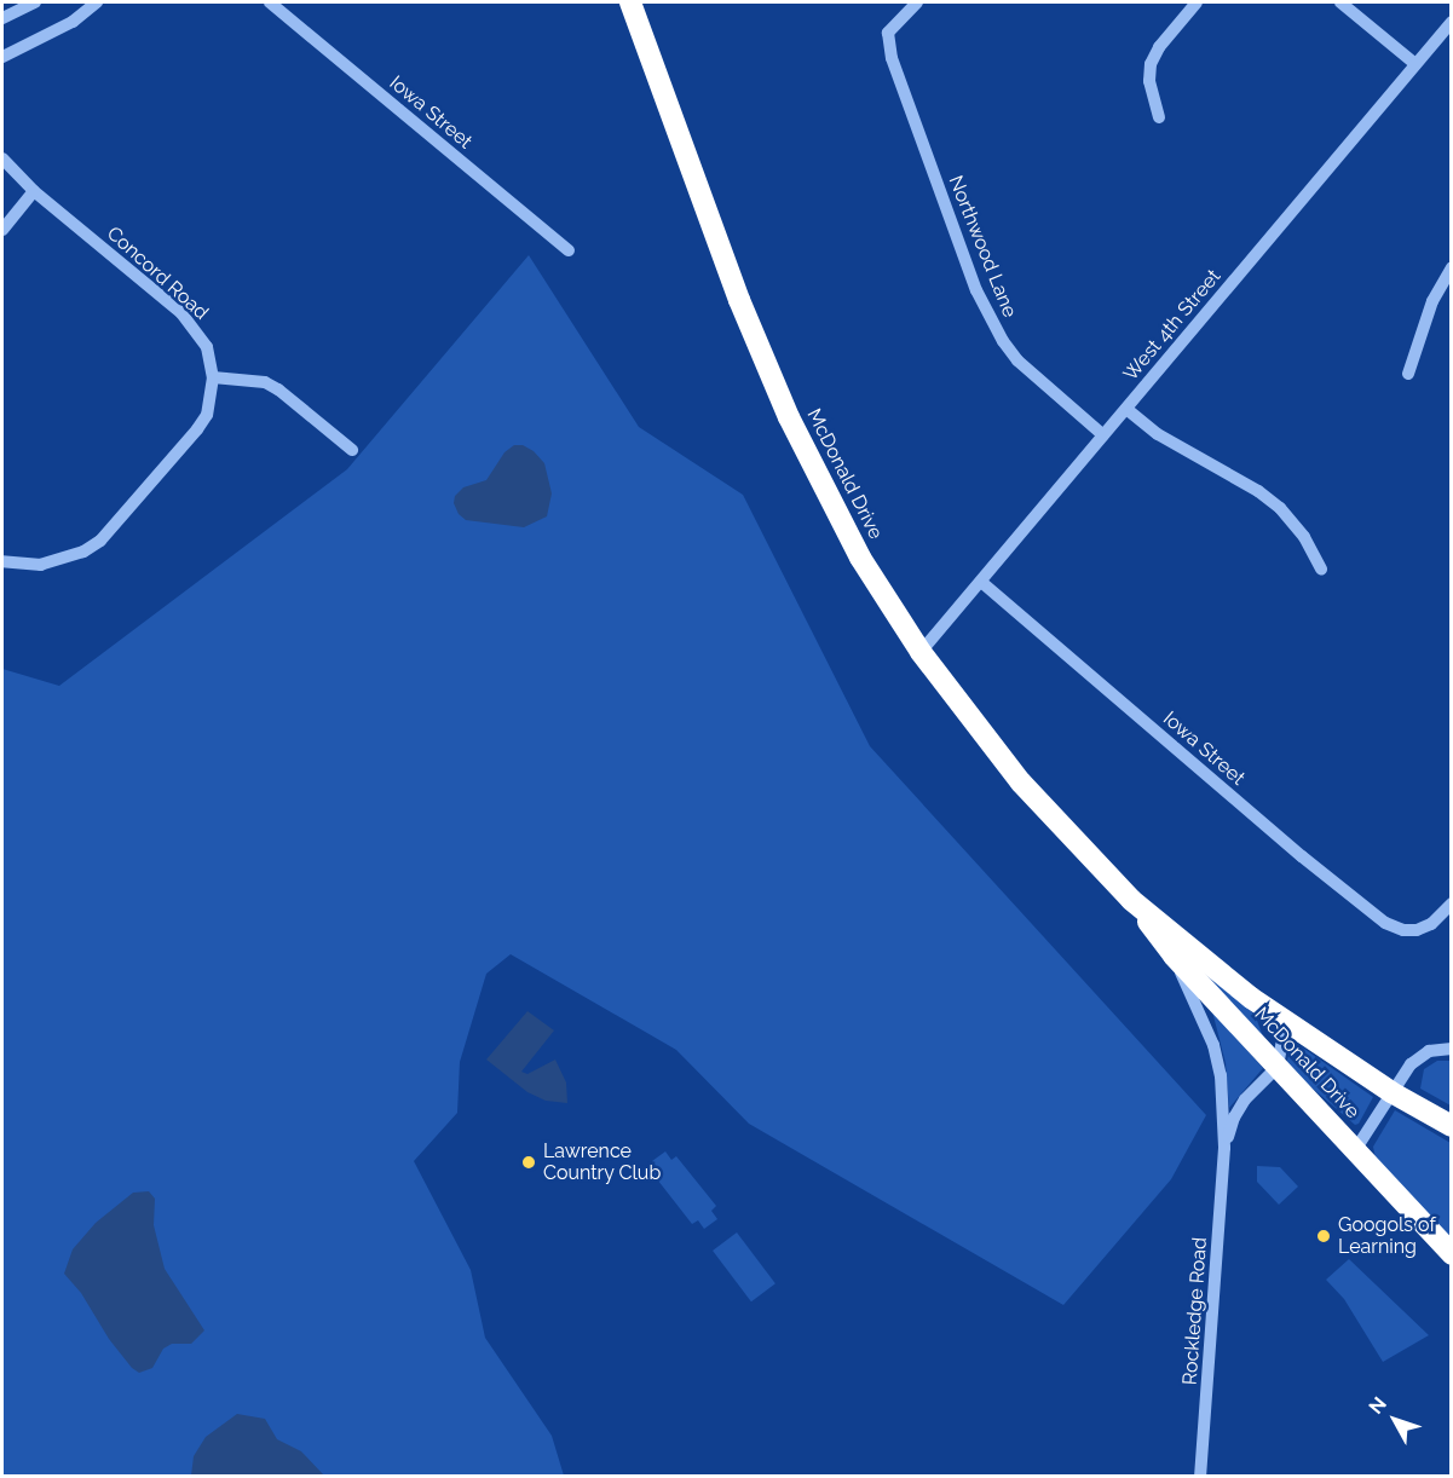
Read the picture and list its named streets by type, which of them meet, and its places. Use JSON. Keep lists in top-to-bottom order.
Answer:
{
  "streets": {
    "highway": ["McDonald Drive"],
    "street": [
      "Iowa Street",
      "Northwood Lane",
      "Concord Road",
      "West 4th Street",
      "Rockledge Road"
    ]
  },
  "crossings": [
    ["Iowa Street", "West 4th Street"],
    ["Northwood Lane", "West 4th Street"],
    ["West 4th Street", "McDonald Drive"]
  ],
  "places": ["Lawrence Country Club", "Googols of Learning"],
  "north": "top left"
}
